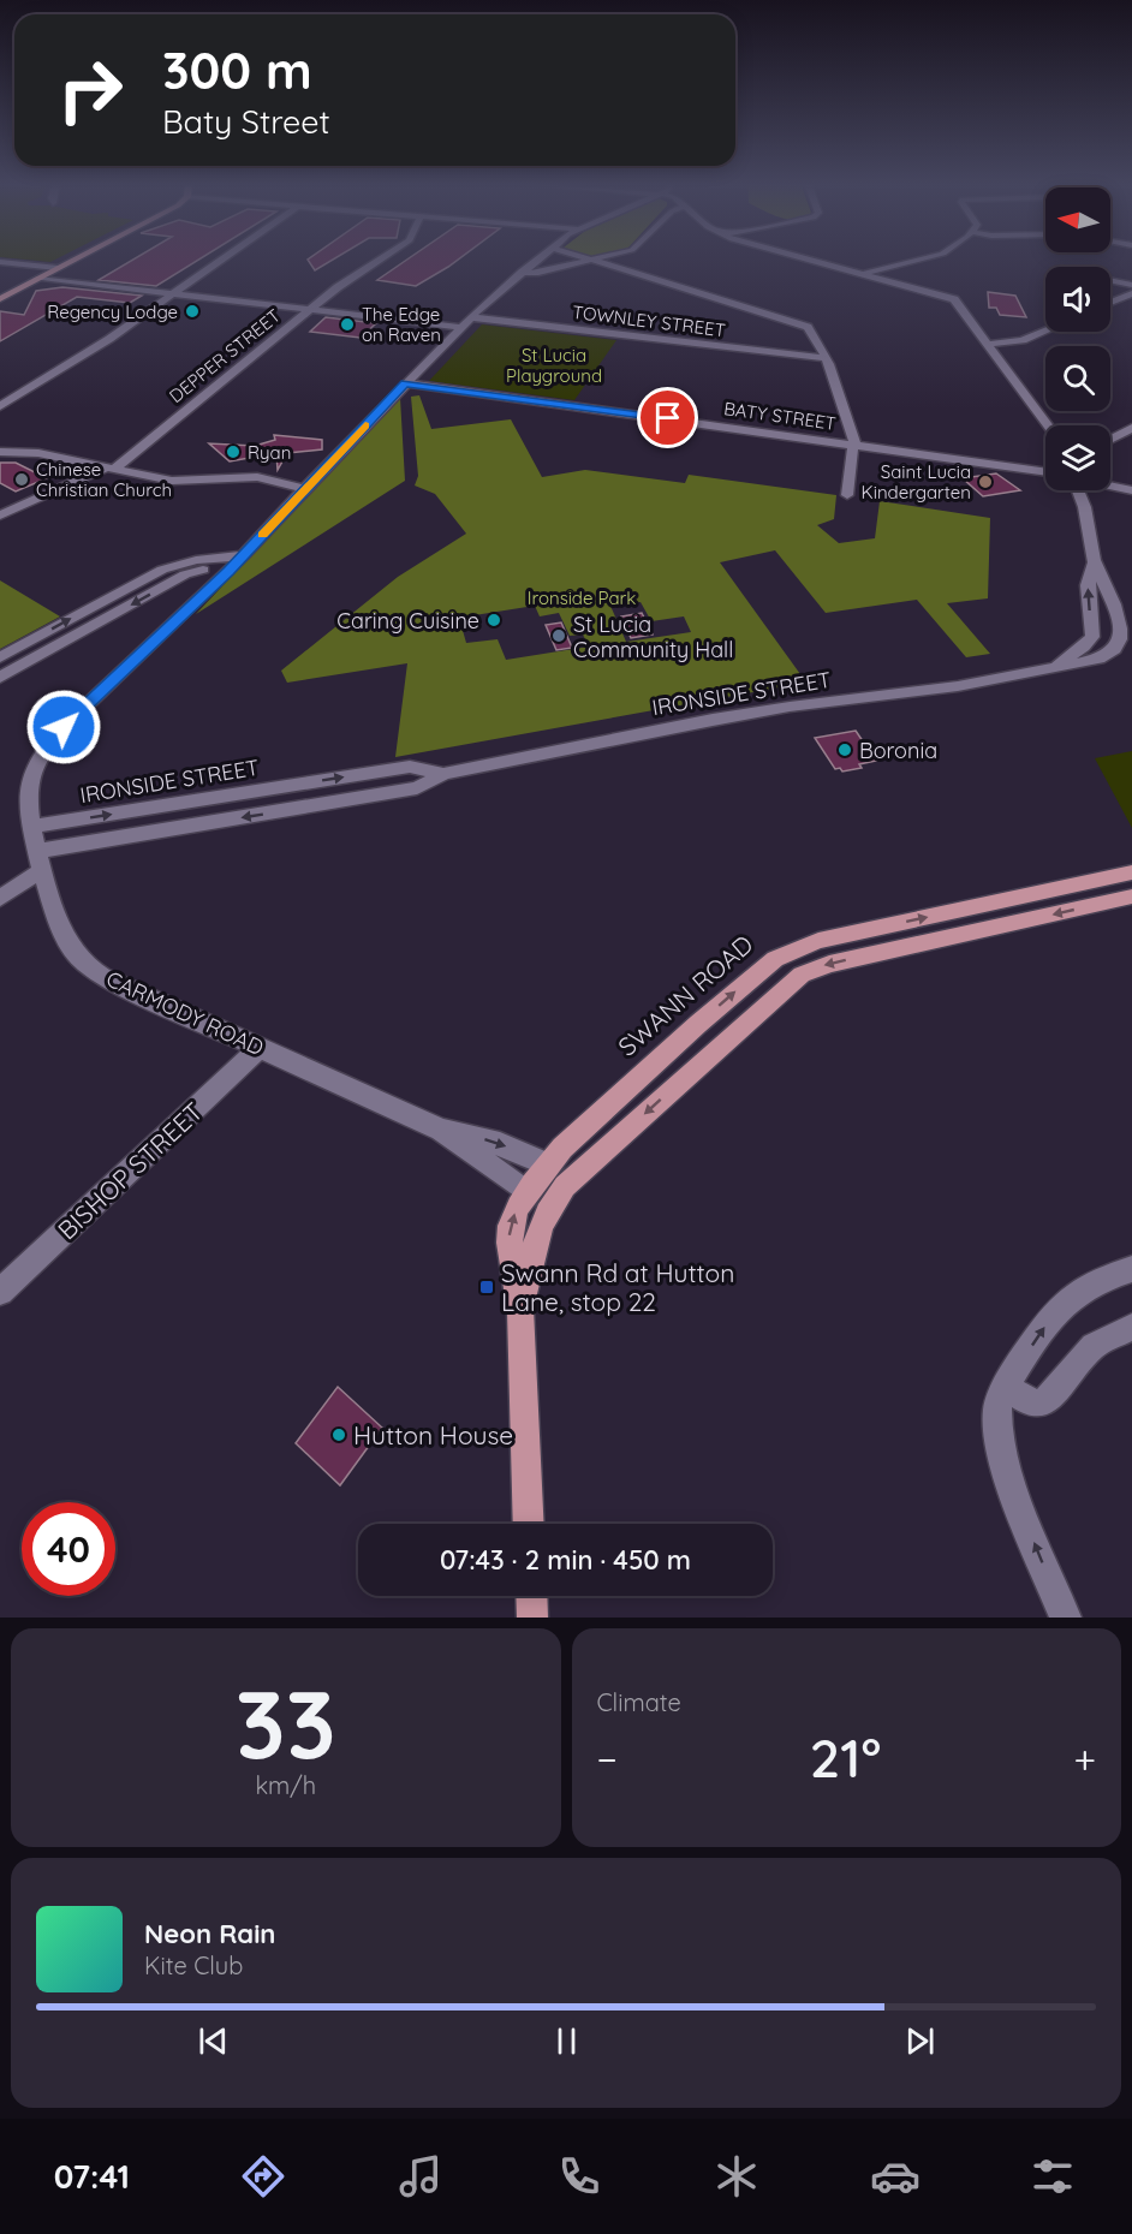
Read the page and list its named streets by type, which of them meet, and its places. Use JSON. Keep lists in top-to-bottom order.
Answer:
{
  "streets": {
    "main road": ["SWANN ROAD"],
    "street": [
      "TOWNLEY STREET",
      "DEPPER STREET",
      "BATY STREET",
      "IRONSIDE STREET",
      "CARMODY ROAD",
      "BISHOP STREET"
    ]
  },
  "crossings": [
    ["TOWNLEY STREET", "CARMODY ROAD"],
    ["BATY STREET", "CARMODY ROAD"],
    ["IRONSIDE STREET", "CARMODY ROAD"],
    ["SWANN ROAD", "CARMODY ROAD"],
    ["CARMODY ROAD", "BISHOP STREET"]
  ],
  "parks": ["St Lucia Playground", "Ironside Park"],
  "places": {
    "other": [
      "Regency Lodge",
      "The Edge on Raven",
      "Ryan",
      "Chinese Christian Church",
      "Saint Lucia Kindergarten",
      "Caring Cuisine",
      "St Lucia Community Hall",
      "Boronia",
      "Hutton House"
    ],
    "transit": ["Swann Rd at Hutton Lane, stop 22"]
  },
  "north": "left",
  "page": {
    "turn": ["300 m", "Baty Street"],
    "limit": "40",
    "trip": "07:43 · 2 min · 450 m",
    "tile": [
      ["33", "km/h"],
      "Climate"
    ],
    "heat": ["−", "21°", "+"],
    "song": ["Neon Rain", "Kite Club"],
    "tabs": "07:41"
  }
}
